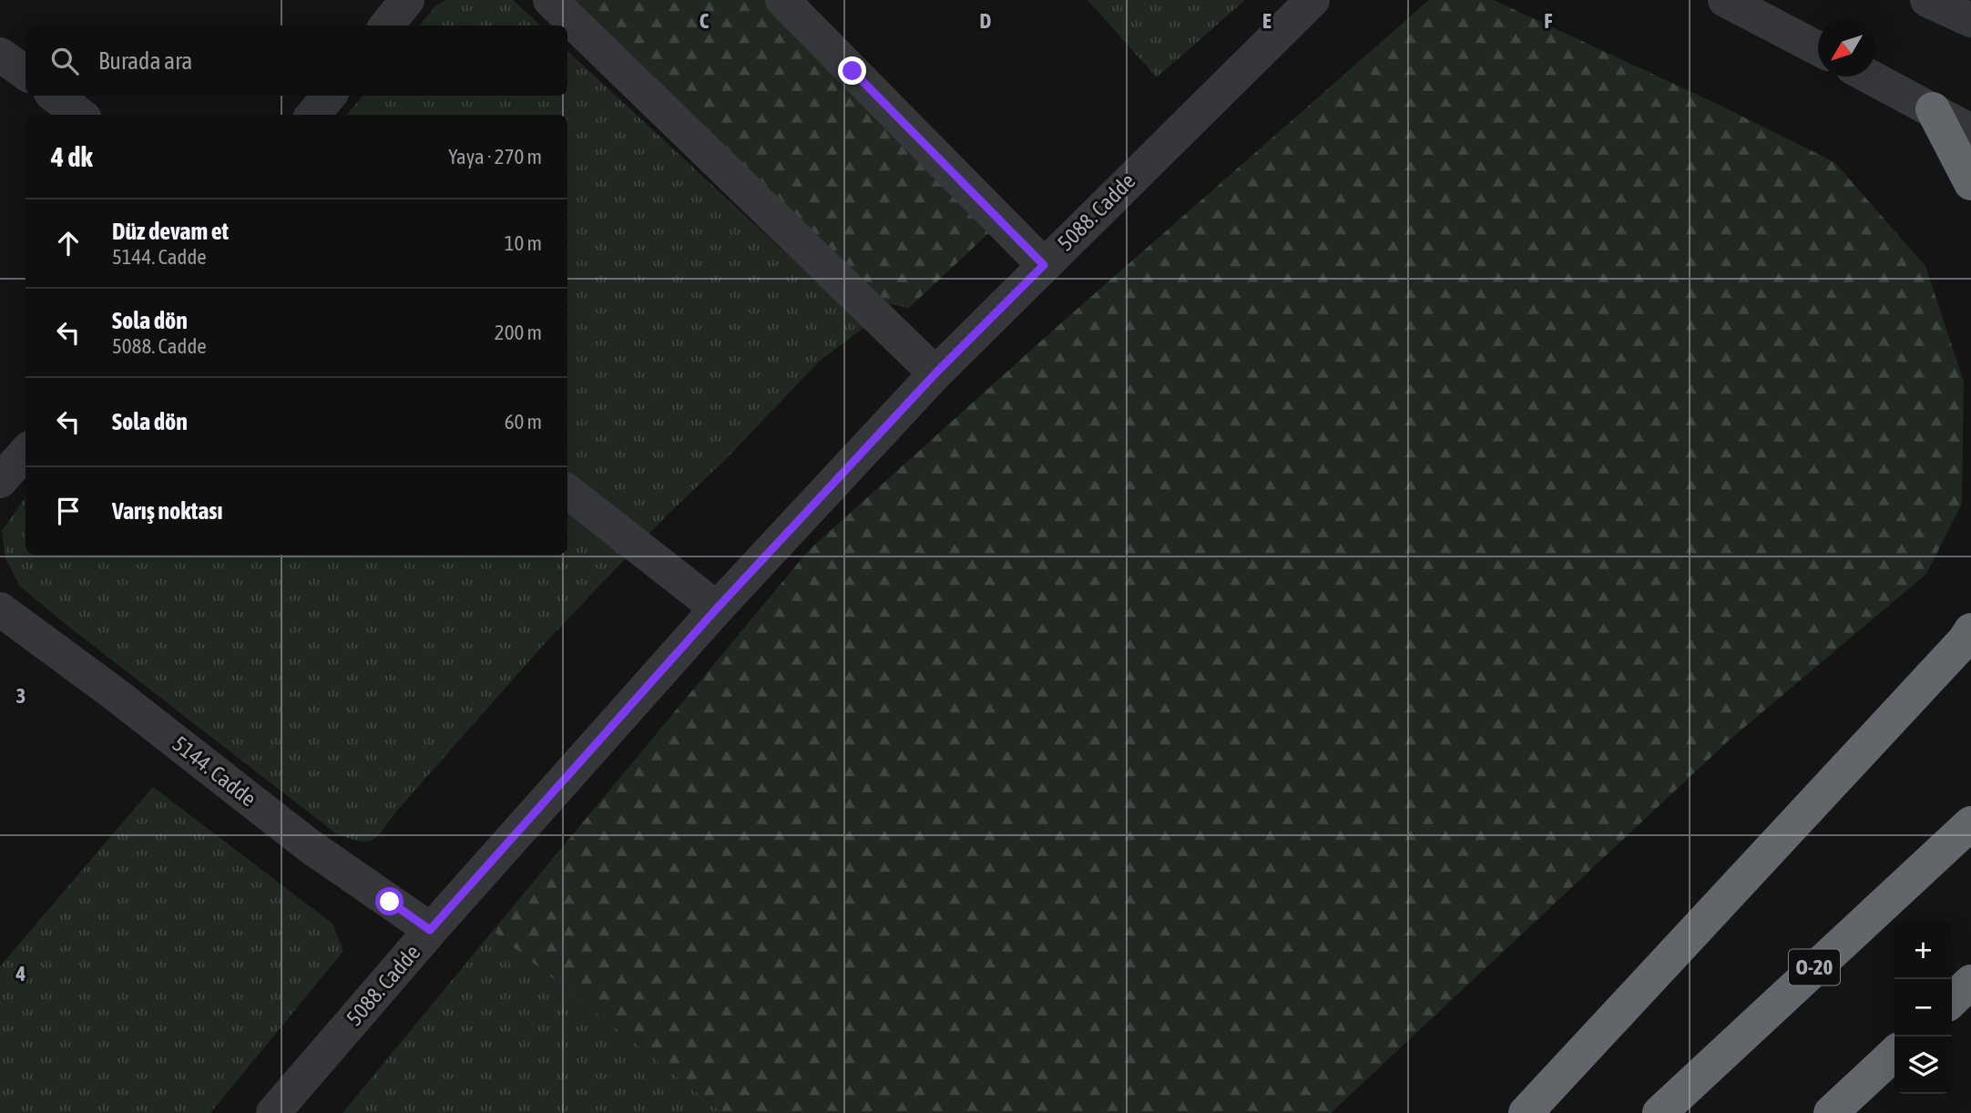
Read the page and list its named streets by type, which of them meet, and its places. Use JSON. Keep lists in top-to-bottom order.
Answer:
{
  "streets": {
    "highway": ["O-20"],
    "street": ["5088. Cadde", "5144. Cadde"]
  },
  "crossings": [
    ["5088. Cadde", "5144. Cadde"]
  ],
  "north": "bottom left",
  "page": {
    "search": "Burada ara",
    "heading": ["4 dk", "Yaya · 270 m"],
    "list": [
      ["Düz devam et", "5144. Cadde", "10 m"],
      ["Sola dön", "5088. Cadde", "200 m"],
      ["Sola dön", "60 m"],
      "Varış noktası"
    ],
    "map_buttons": ["+", "−"]
  },
  "grid": {
    "columns": [
      "C",
      "D",
      "E",
      "F"
    ],
    "rows": ["3", "4"]
  }
}
